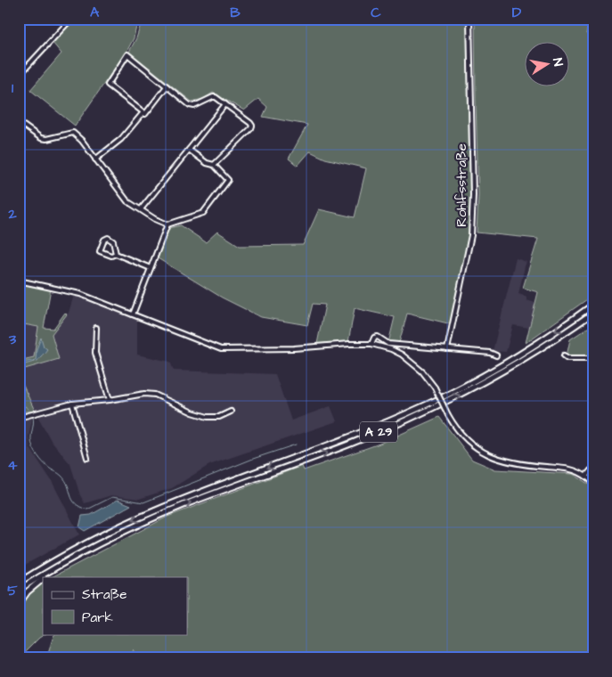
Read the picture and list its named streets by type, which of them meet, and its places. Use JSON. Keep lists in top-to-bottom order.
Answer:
{
  "streets": {
    "highway": ["A 29"],
    "street": ["Rohlfsstraße"]
  },
  "legend": ["Straße", "Park"],
  "north": "right",
  "grid": {
    "columns": [
      "A",
      "B",
      "C",
      "D"
    ],
    "rows": [
      "1",
      "2",
      "3",
      "4",
      "5"
    ]
  }
}
